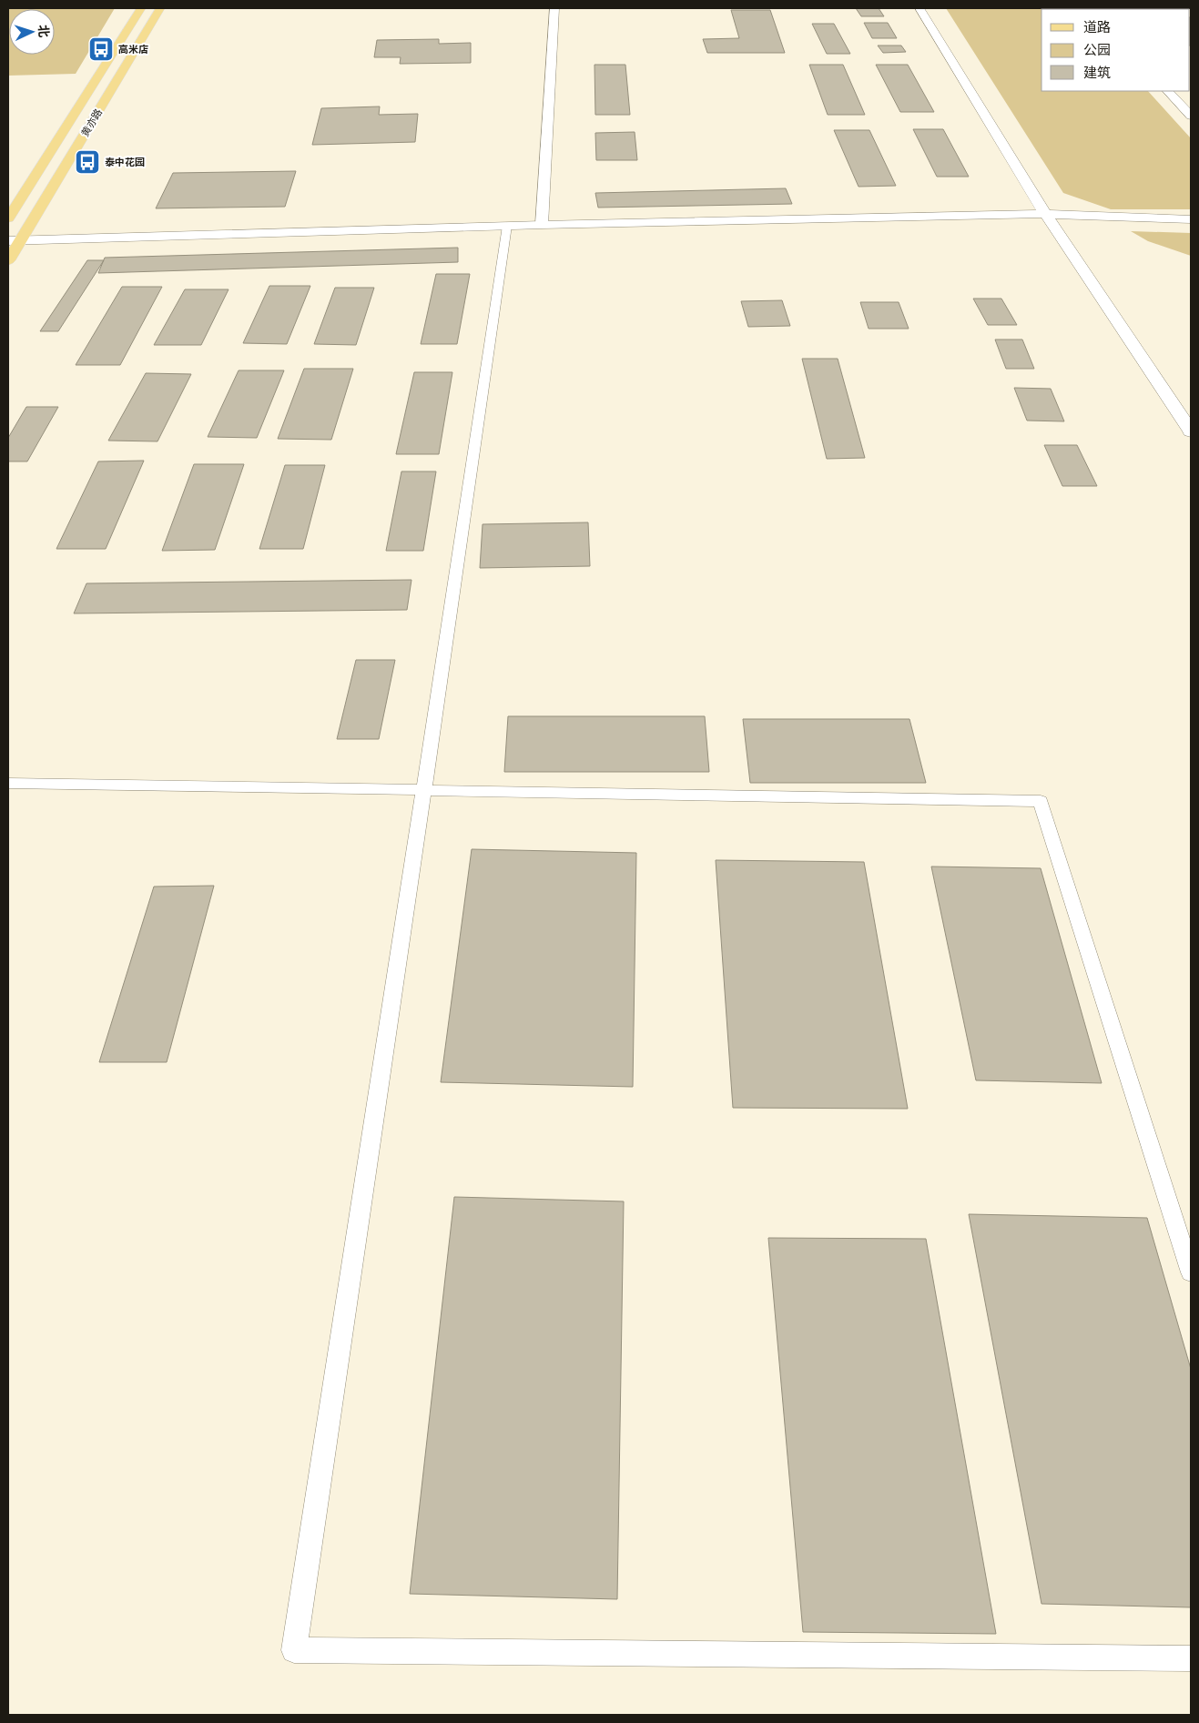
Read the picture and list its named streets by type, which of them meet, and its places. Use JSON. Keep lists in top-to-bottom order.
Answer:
{
  "streets": {
    "main road": ["黄亦路"]
  },
  "places": {
    "bus stop": ["高米店", "泰中花园"]
  },
  "legend": ["道路", "公园", "建筑"],
  "north": "right"
}
